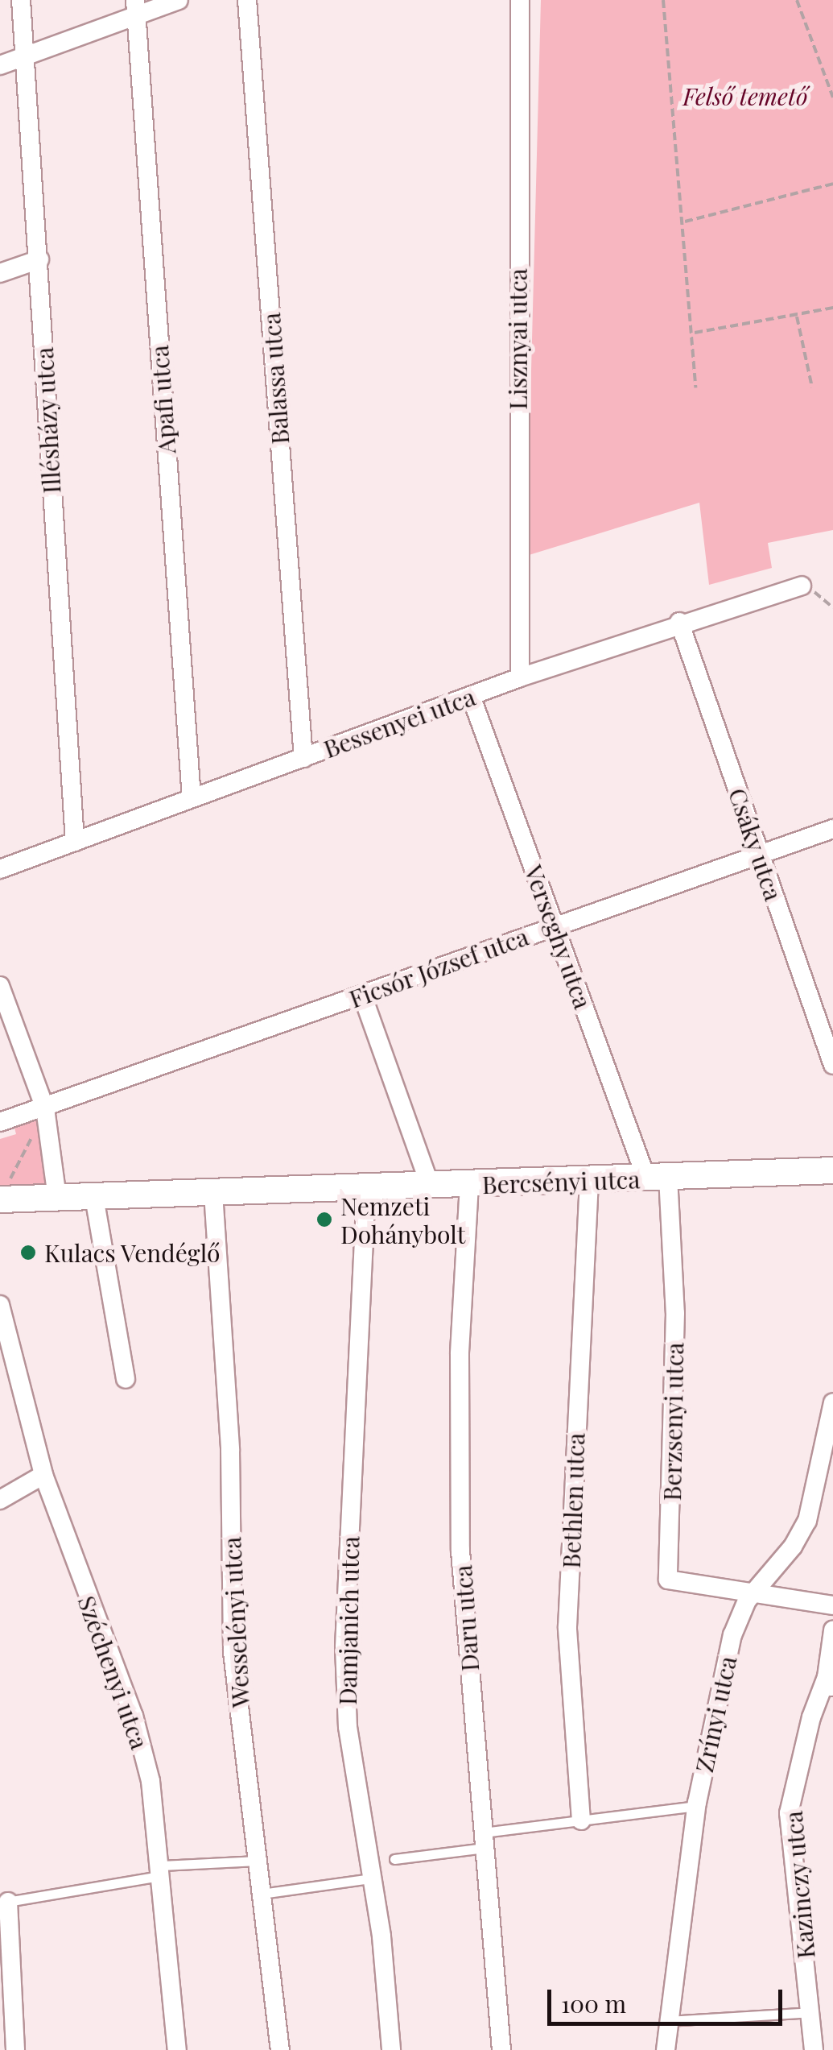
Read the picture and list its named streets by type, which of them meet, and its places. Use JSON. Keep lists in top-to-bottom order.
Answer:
{
  "streets": {
    "street": [
      "Lisznyai utca",
      "Balassa utca",
      "Apafi utca",
      "Illésházy utca",
      "Bessenyei utca",
      "Csáky utca",
      "Verseghy utca",
      "Ficsór József utca",
      "Bercsényi utca",
      "Berzsenyi utca",
      "Bethlen utca",
      "Daru utca",
      "Damjanich utca",
      "Wesselényi utca",
      "Széchenyi utca",
      "Zrínyi utca",
      "Kazinczy utca"
    ]
  },
  "crossings": [
    ["Lisznyai utca", "Bessenyei utca"],
    ["Balassa utca", "Bessenyei utca"],
    ["Apafi utca", "Bessenyei utca"],
    ["Illésházy utca", "Bessenyei utca"],
    ["Bessenyei utca", "Csáky utca"],
    ["Bessenyei utca", "Verseghy utca"],
    ["Csáky utca", "Ficsór József utca"],
    ["Verseghy utca", "Ficsór József utca"],
    ["Verseghy utca", "Bercsényi utca"],
    ["Verseghy utca", "Berzsenyi utca"],
    ["Bercsényi utca", "Berzsenyi utca"],
    ["Bercsényi utca", "Bethlen utca"],
    ["Bercsényi utca", "Daru utca"],
    ["Bercsényi utca", "Damjanich utca"],
    ["Bercsényi utca", "Wesselényi utca"],
    ["Berzsenyi utca", "Zrínyi utca"]
  ],
  "parks": ["Felső temető"],
  "places": ["Nemzeti Dohánybolt", "Kulacs Vendéglő"],
  "scale_bar": "100 m"
}
